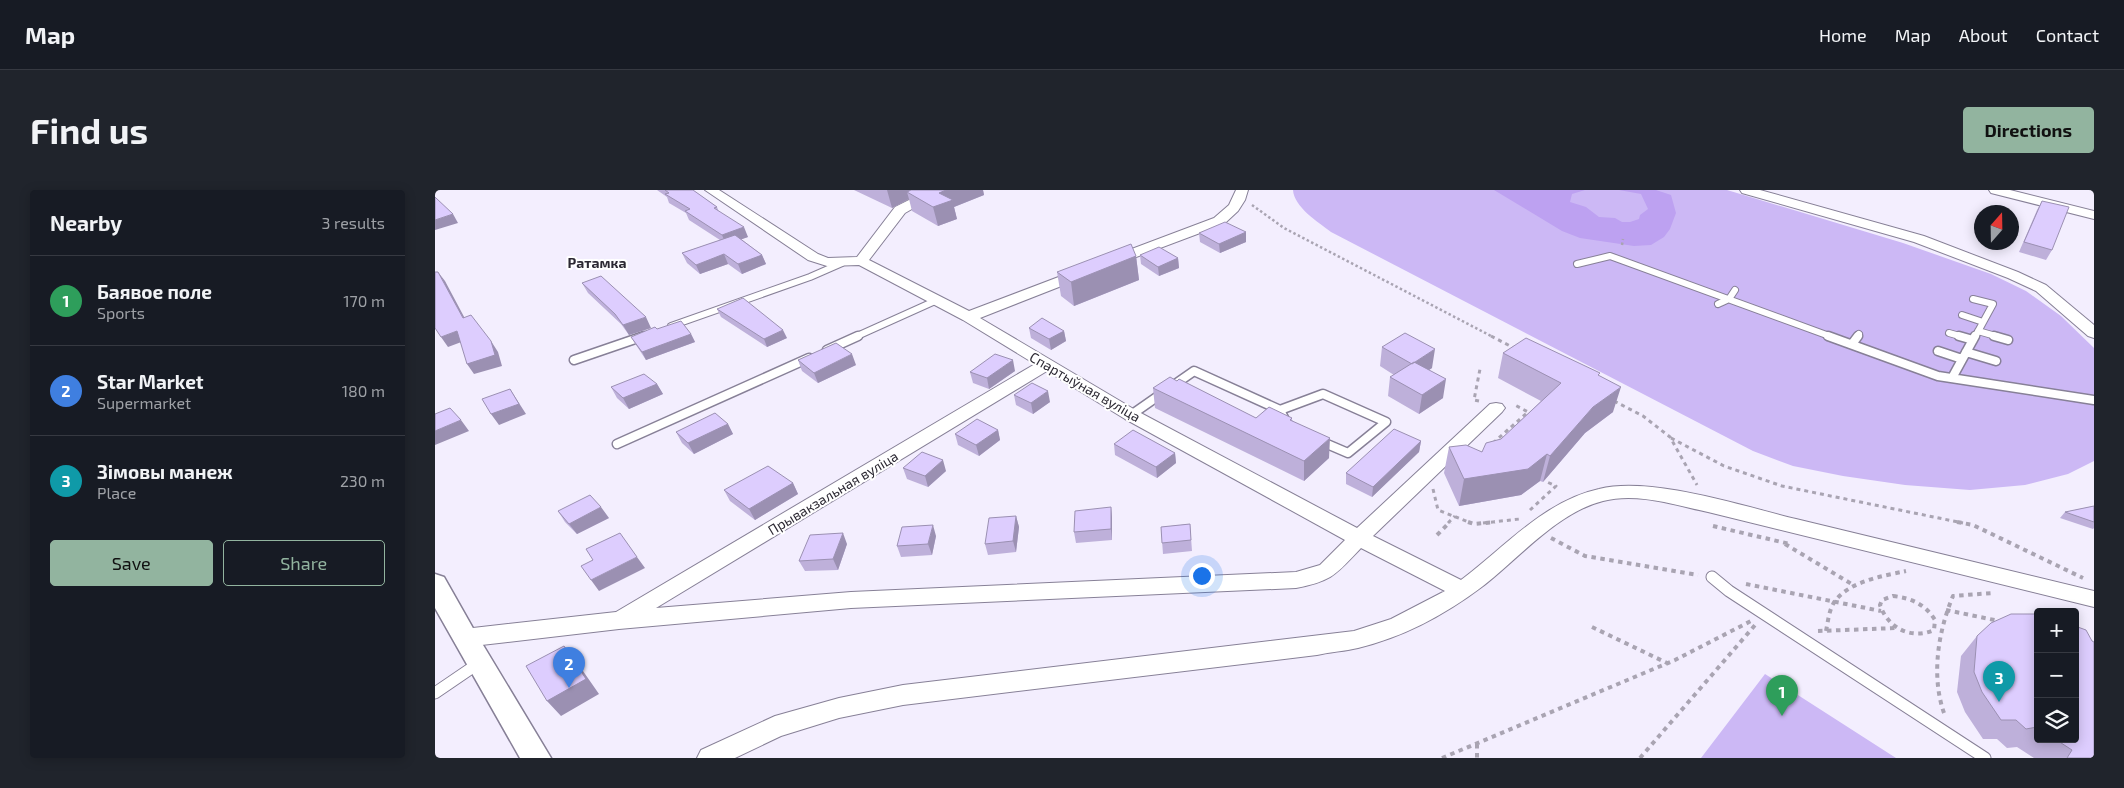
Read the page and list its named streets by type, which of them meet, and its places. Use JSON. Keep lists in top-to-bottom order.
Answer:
{
  "streets": {
    "street": ["Спартыўная вуліца", "Прывакзальная вуліца"]
  },
  "crossings": [
    ["Спартыўная вуліца", "Прывакзальная вуліца"]
  ],
  "districts": ["Ратамка"],
  "north": "top",
  "page": {
    "header": "Map",
    "nav": [
      "Home",
      "Map",
      "About",
      "Contact"
    ],
    "buttons": [
      "Directions",
      ["Save", "Share"]
    ],
    "title": "Find us",
    "heading": ["Nearby", "3 results"],
    "list": [
      {
        "mark": "1",
        "name": "Баявое поле",
        "note": "Sports",
        "value": "170 m"
      },
      {
        "mark": "2",
        "name": "Star Market",
        "note": "Supermarket",
        "value": "180 m"
      },
      {
        "mark": "3",
        "name": "Зімовы манеж",
        "note": "Place",
        "value": "230 m"
      }
    ],
    "map_buttons": ["+", "−"],
    "pins": ["2", "3", "1"]
  }
}
